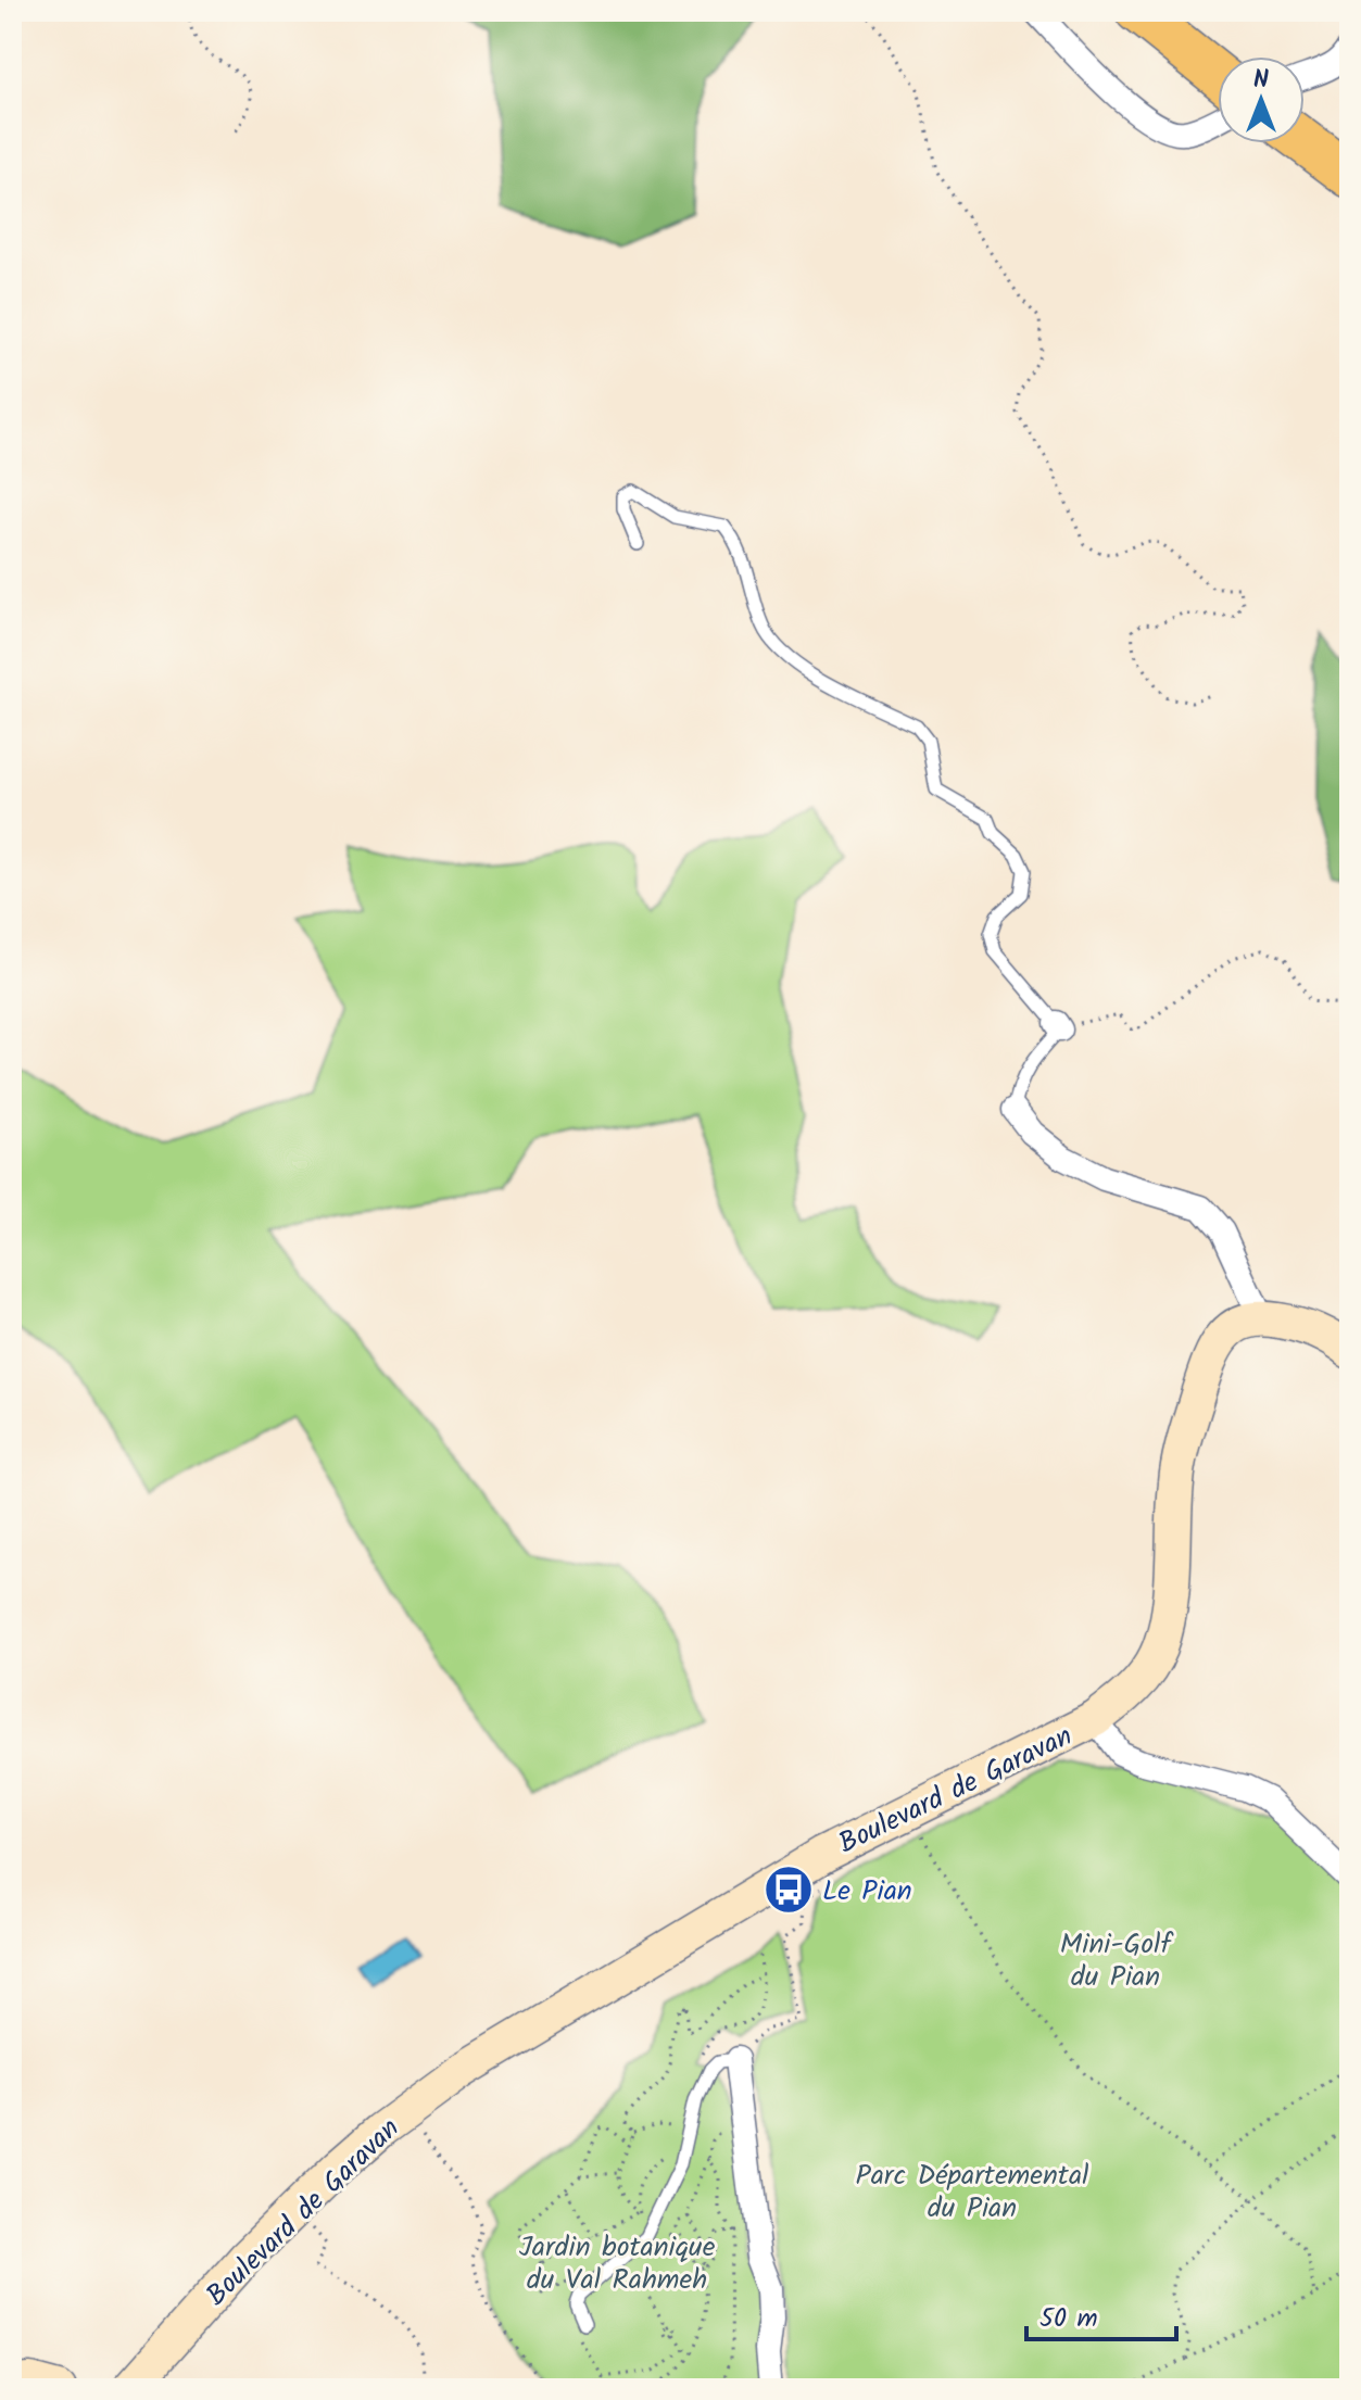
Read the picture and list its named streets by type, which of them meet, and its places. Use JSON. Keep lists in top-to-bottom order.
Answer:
{
  "streets": {
    "street": ["Boulevard de Garavan"]
  },
  "parks": ["Mini-Golf du Pian", "Parc Départemental du Pian", "Jardin botanique du Val Rahmeh"],
  "places": {
    "bus stop": ["Le Pian"]
  },
  "scale_bar": "50 m",
  "north": "top"
}
